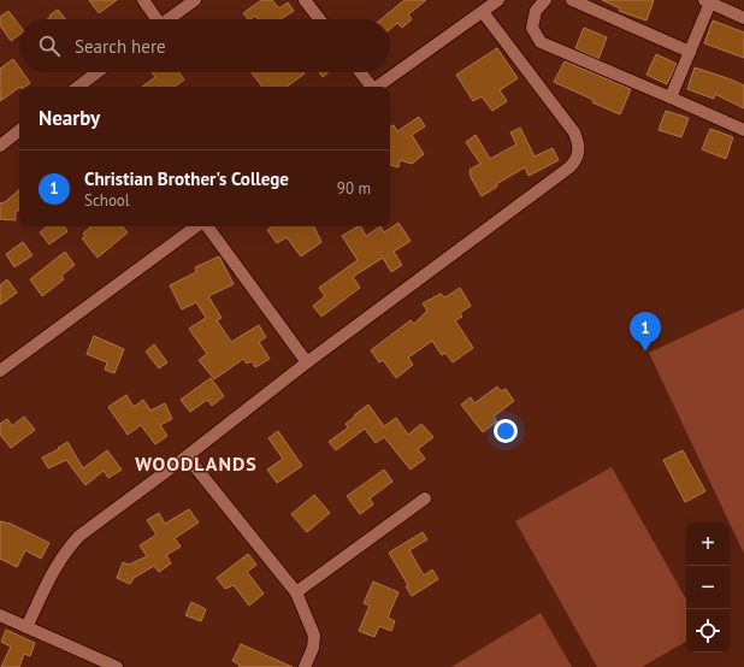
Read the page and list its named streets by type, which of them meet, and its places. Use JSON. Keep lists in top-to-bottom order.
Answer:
{
  "districts": ["WOODLANDS"],
  "page": {
    "search": "Search here",
    "heading": "Nearby",
    "list": [
      {
        "mark": "1",
        "name": "Christian Brother's College",
        "note": "School",
        "value": "90 m"
      }
    ],
    "pins": "1",
    "map_buttons": ["+", "−"]
  }
}
